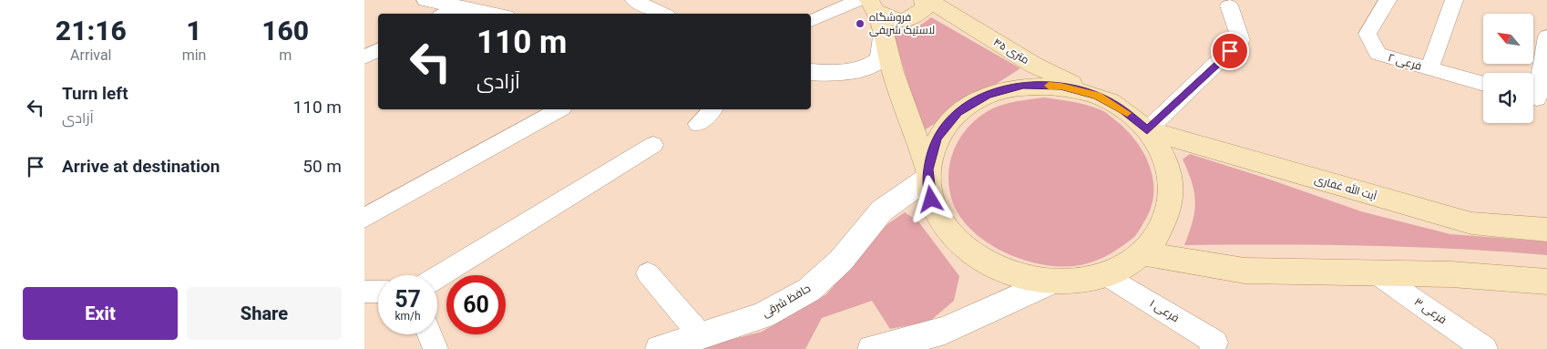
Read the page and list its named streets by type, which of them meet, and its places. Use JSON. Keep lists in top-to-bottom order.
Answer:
{
  "streets": {
    "main road": ["۴۵ متری", "آیت الله غفاری", "حافظ شرقی"],
    "street": ["فرعی ۲", "فرعی ۱", "فرعی ۳"]
  },
  "places": ["فروشگاه لاستیک شریفی"],
  "north": "top left",
  "page": {
    "eta": [
      "21:16",
      "Arrival",
      "1",
      "min",
      "160",
      "m"
    ],
    "turn": ["110 m", "آزادی"],
    "list": [
      {
        "name": "Turn left",
        "note": "آزادی",
        "value": "110 m"
      },
      {
        "name": "Arrive at destination",
        "value": "50 m"
      }
    ],
    "speed": "57 km/h",
    "limit": "60",
    "buttons": ["Exit", "Share"]
  }
}
